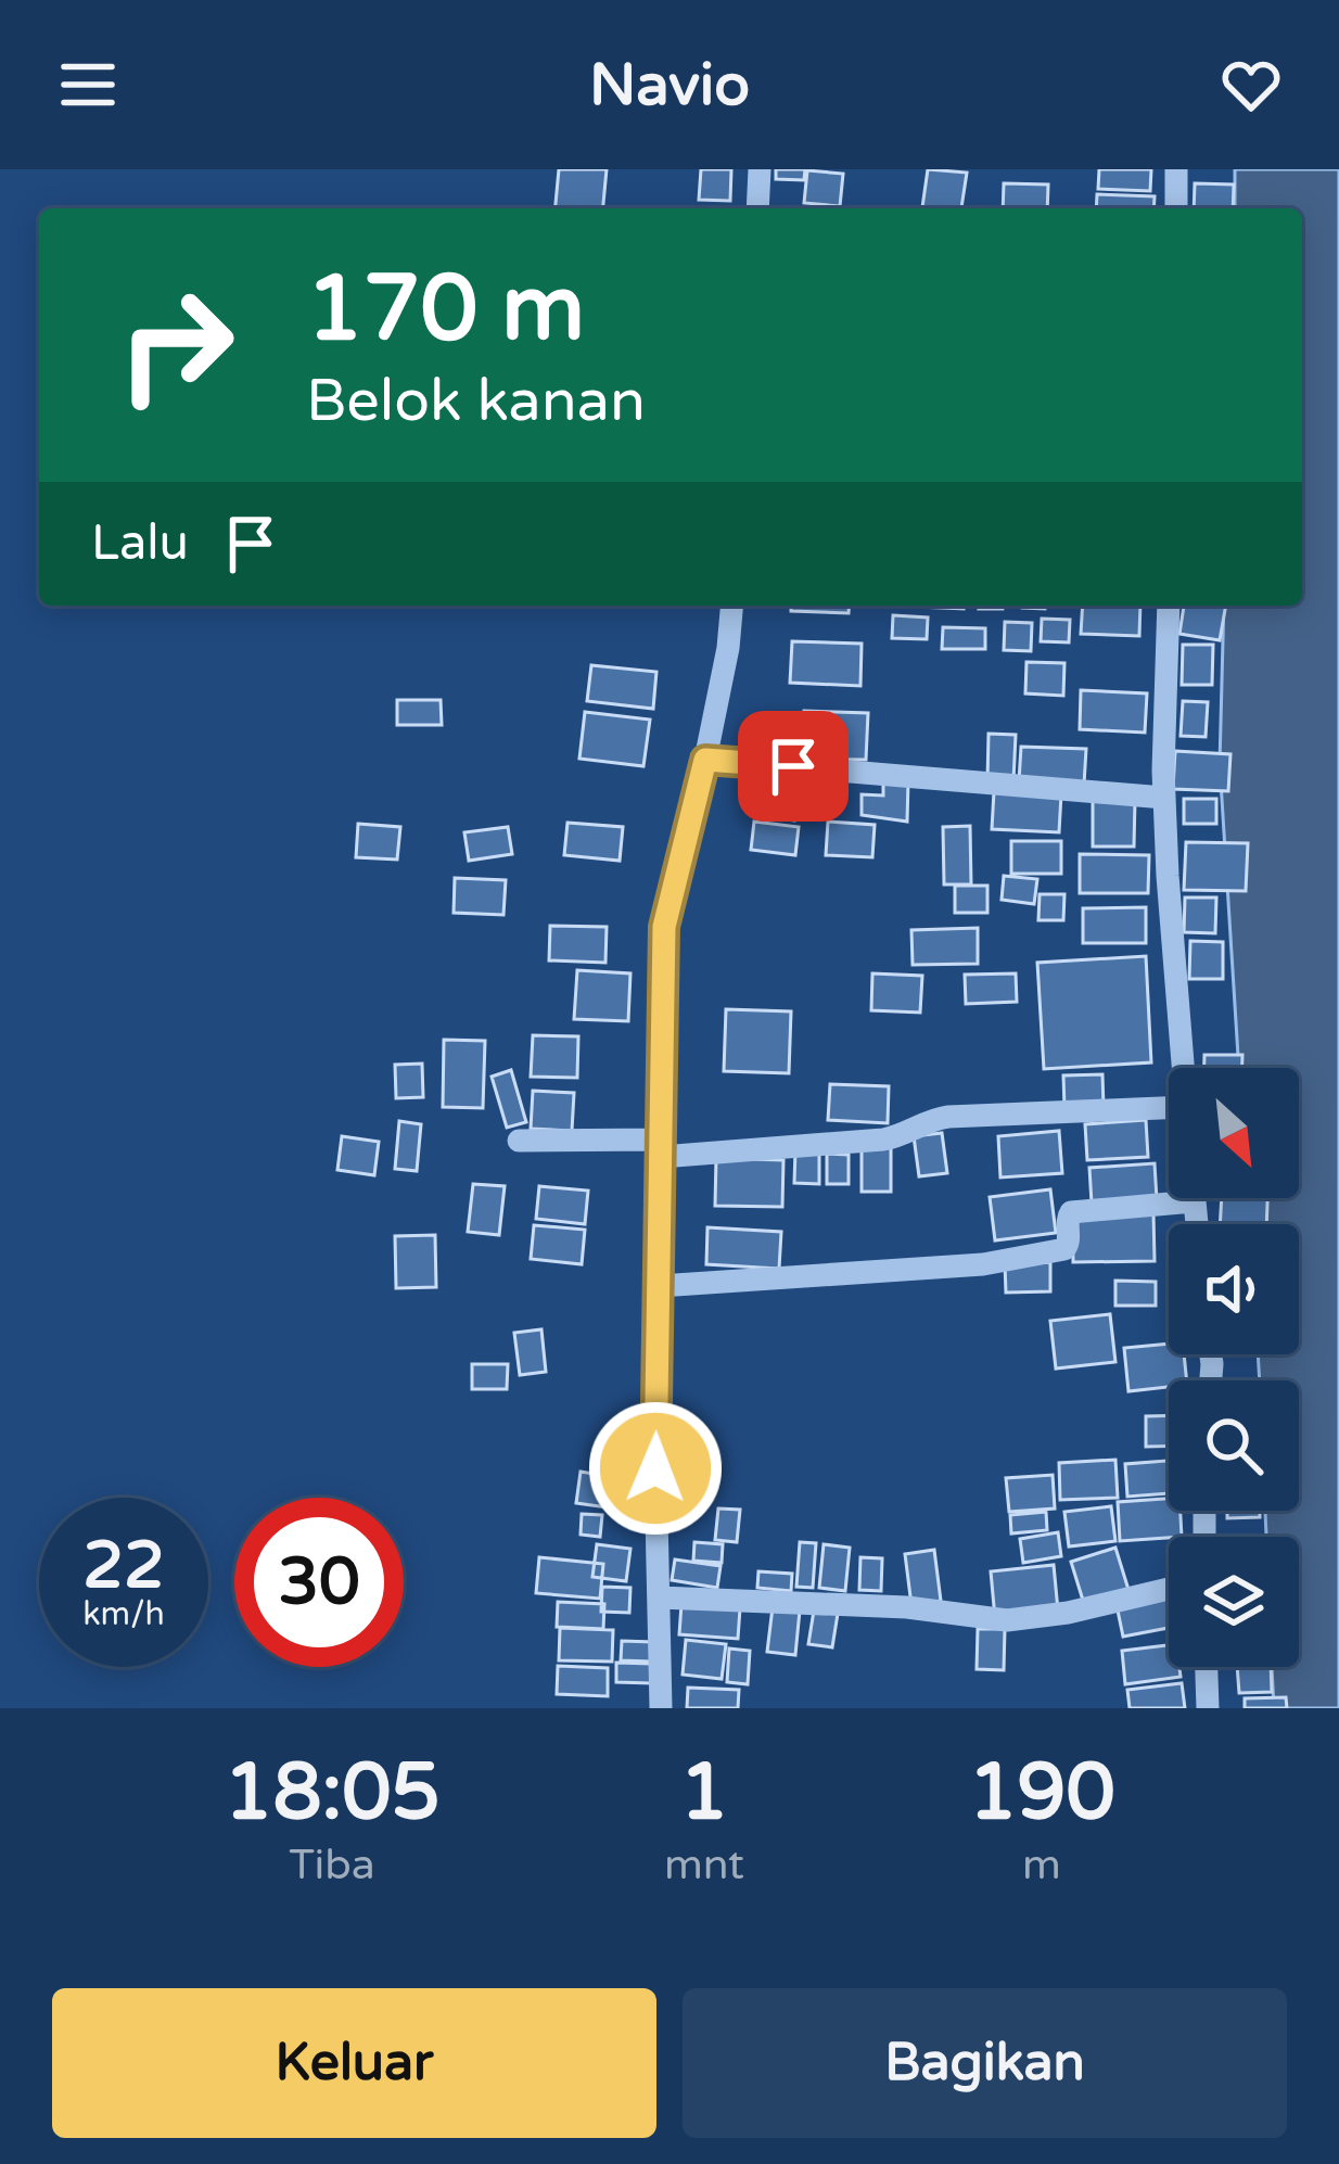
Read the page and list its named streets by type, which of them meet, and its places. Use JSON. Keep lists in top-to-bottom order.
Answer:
{
  "north": "bottom right",
  "page": {
    "header": "Navio",
    "turn": ["170 m", "Belok kanan"],
    "then": "Lalu",
    "speed": "22 km/h",
    "limit": "30",
    "eta": [
      "18:05",
      "Tiba",
      "1",
      "mnt",
      "190",
      "m"
    ],
    "buttons": ["Keluar", "Bagikan"]
  }
}
